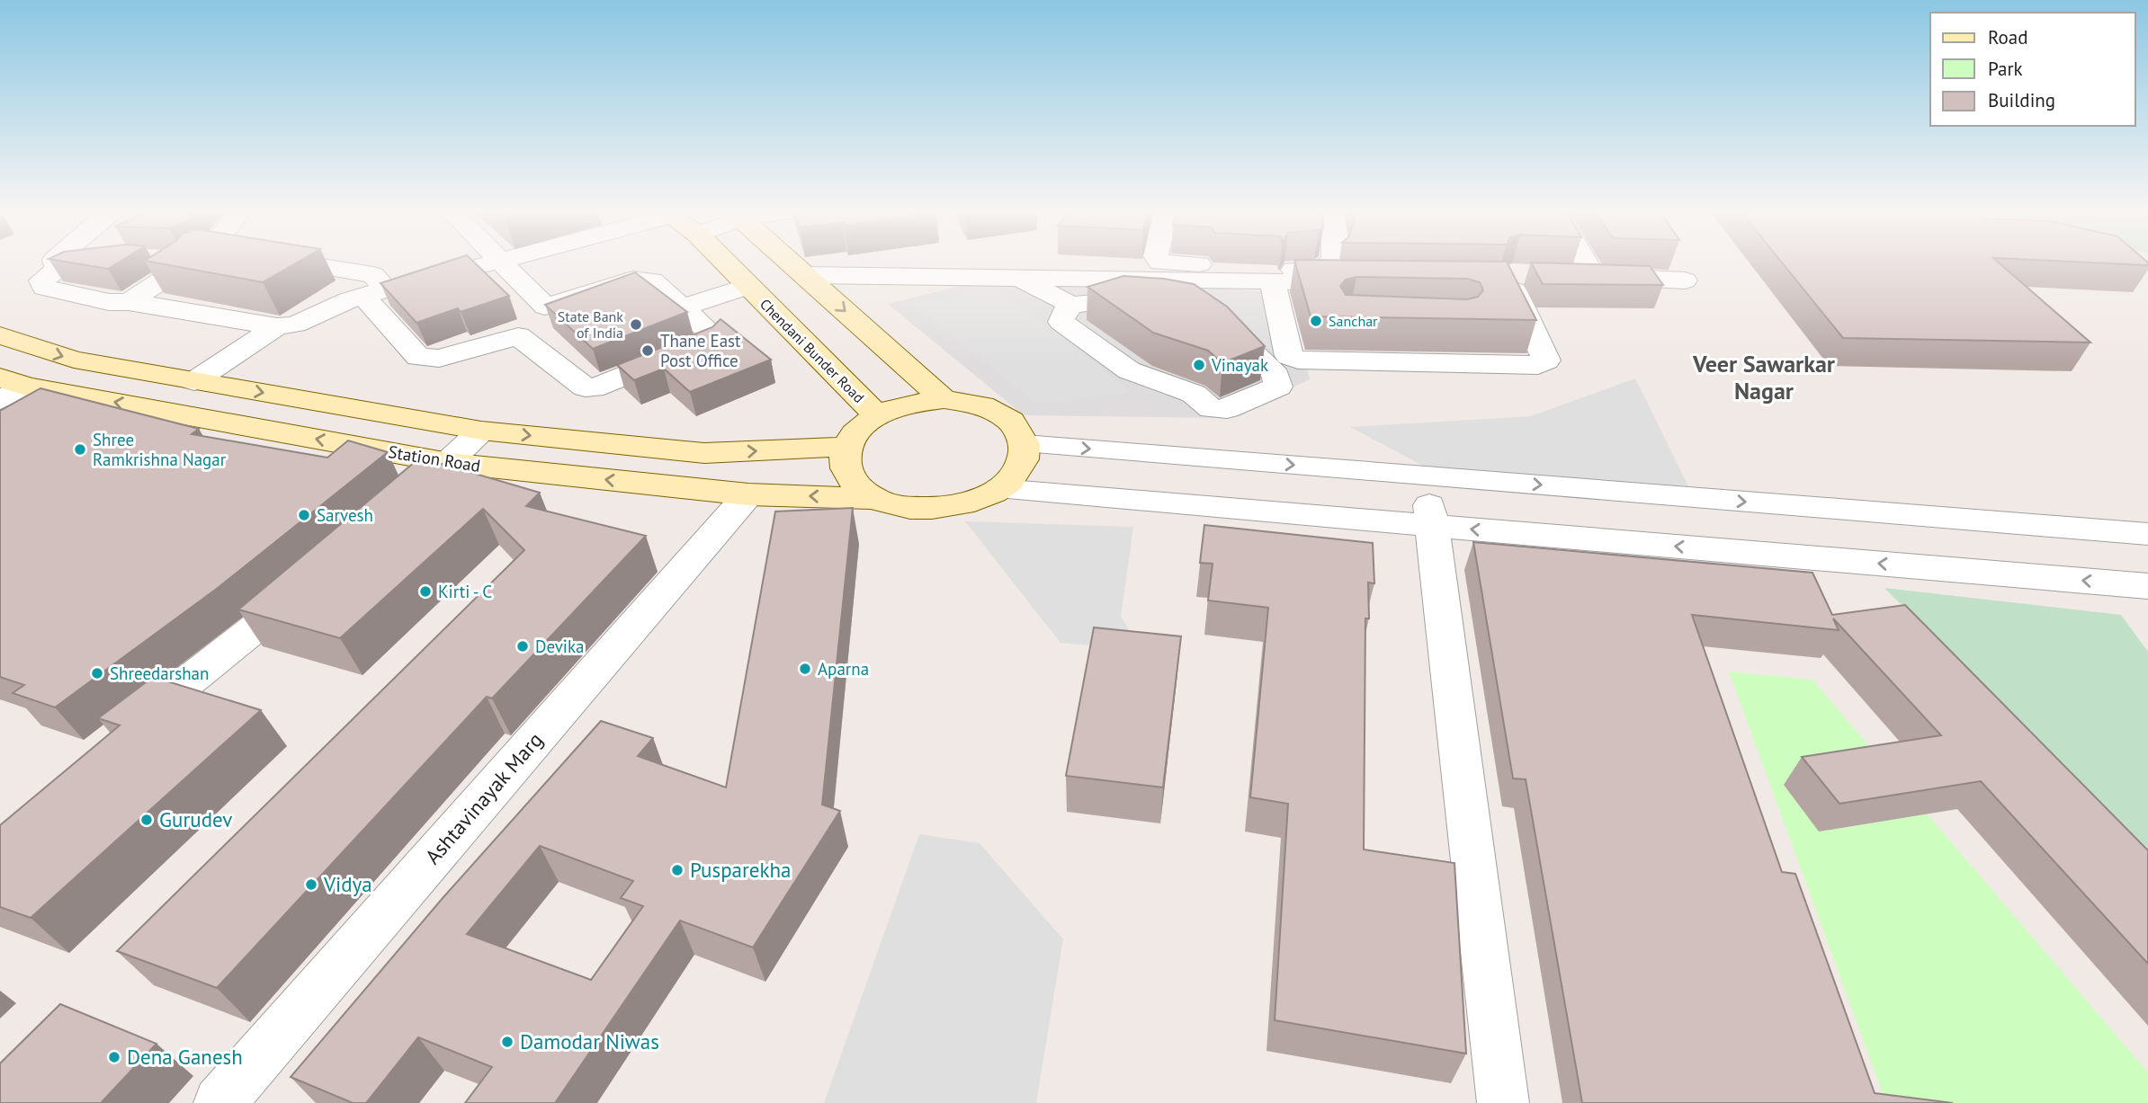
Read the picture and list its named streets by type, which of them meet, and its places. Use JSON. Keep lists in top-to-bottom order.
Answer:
{
  "streets": {
    "main road": ["Chendani Bunder Road", "Station Road"],
    "street": ["Ashtavinayak Marg"]
  },
  "crossings": [
    ["Chendani Bunder Road", "Station Road"],
    ["Station Road", "Ashtavinayak Marg"]
  ],
  "districts": ["Veer Sawarkar Nagar"],
  "places": [
    "Sanchar",
    "State Bank of India",
    "Thane East Post Office",
    "Vinayak",
    "Shree Ramkrishna Nagar",
    "Sarvesh",
    "Kirti - C",
    "Devika",
    "Aparna",
    "Shreedarshan",
    "Gurudev",
    "Pusparekha",
    "Vidya",
    "Damodar Niwas",
    "Dena Ganesh"
  ],
  "legend": ["Road", "Park", "Building"]
}
